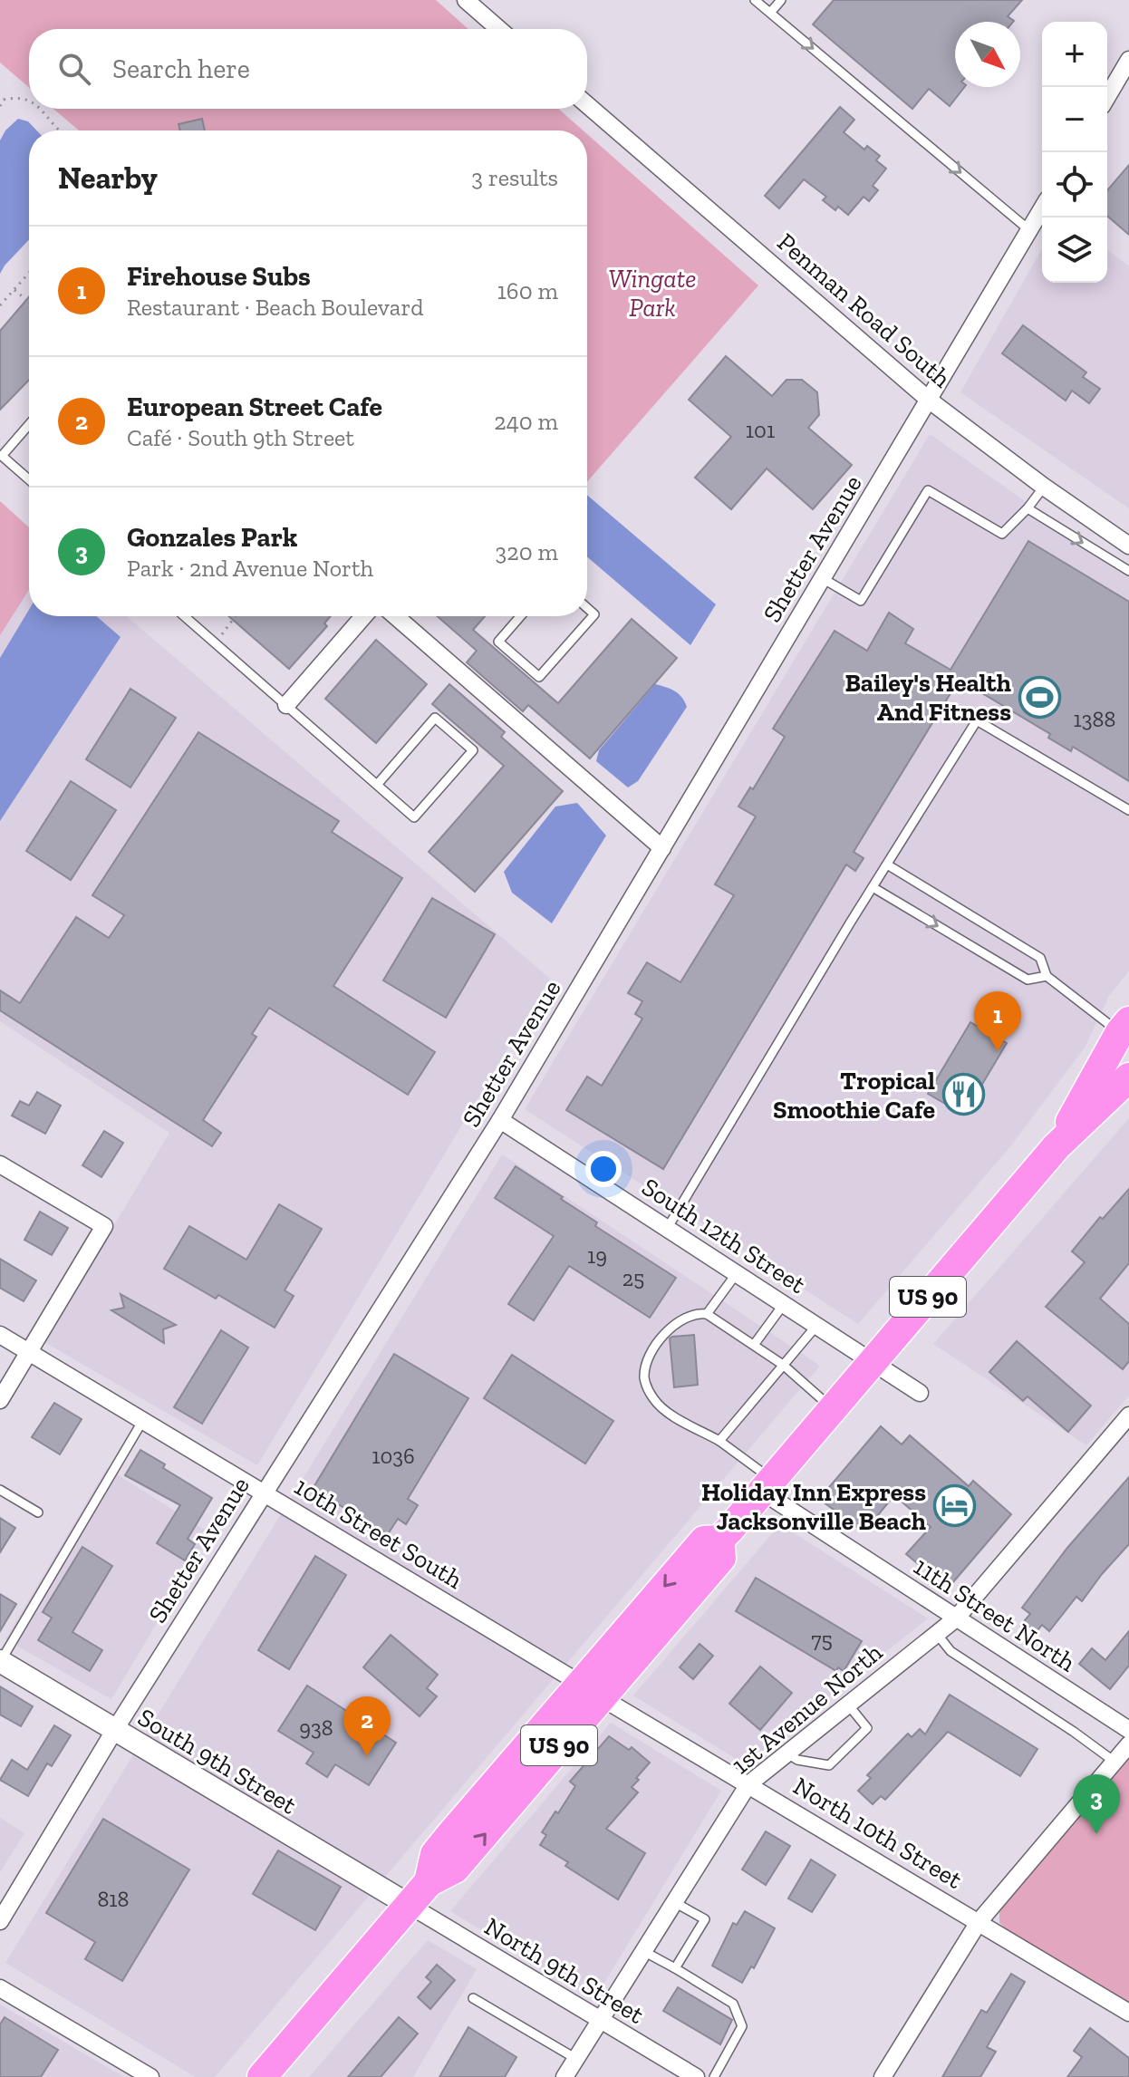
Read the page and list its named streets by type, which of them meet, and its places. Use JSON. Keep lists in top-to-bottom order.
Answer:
{
  "streets": {
    "highway": ["US 90"],
    "street": [
      "Penman Road South",
      "Shetter Avenue",
      "South 12th Street",
      "10th Street South",
      "11th Street North",
      "1st Avenue North",
      "South 9th Street",
      "North 10th Street",
      "North 9th Street"
    ]
  },
  "crossings": [
    ["Penman Road South", "Shetter Avenue"],
    ["Shetter Avenue", "South 12th Street"],
    ["Shetter Avenue", "10th Street South"],
    ["Shetter Avenue", "South 9th Street"],
    ["South 12th Street", "US 90"],
    ["US 90", "10th Street South"],
    ["US 90", "11th Street North"],
    ["US 90", "South 9th Street"],
    ["US 90", "North 10th Street"],
    ["US 90", "North 9th Street"],
    ["10th Street South", "North 10th Street"],
    ["11th Street North", "1st Avenue North"],
    ["1st Avenue North", "North 10th Street"],
    ["1st Avenue North", "North 9th Street"],
    ["South 9th Street", "North 9th Street"]
  ],
  "parks": ["Wingate Park"],
  "places": {
    "sports": ["Bailey's Health And Fitness"],
    "restaurant": ["Tropical Smoothie Cafe"],
    "hotel": ["Holiday Inn Express Jacksonville Beach"]
  },
  "house_numbers": [
    "101",
    "1388",
    "19",
    "25",
    "1036",
    "75",
    "938",
    "818"
  ],
  "north": "bottom right",
  "page": {
    "map_buttons": ["+", "−"],
    "search": "Search here",
    "heading": ["Nearby", "3 results"],
    "list": [
      {
        "mark": "1",
        "name": "Firehouse Subs",
        "note": "Restaurant · Beach Boulevard",
        "value": "160 m"
      },
      {
        "mark": "2",
        "name": "European Street Cafe",
        "note": "Café · South 9th Street",
        "value": "240 m"
      },
      {
        "mark": "3",
        "name": "Gonzales Park",
        "note": "Park · 2nd Avenue North",
        "value": "320 m"
      }
    ],
    "pins": ["1", "2", "3"]
  }
}
